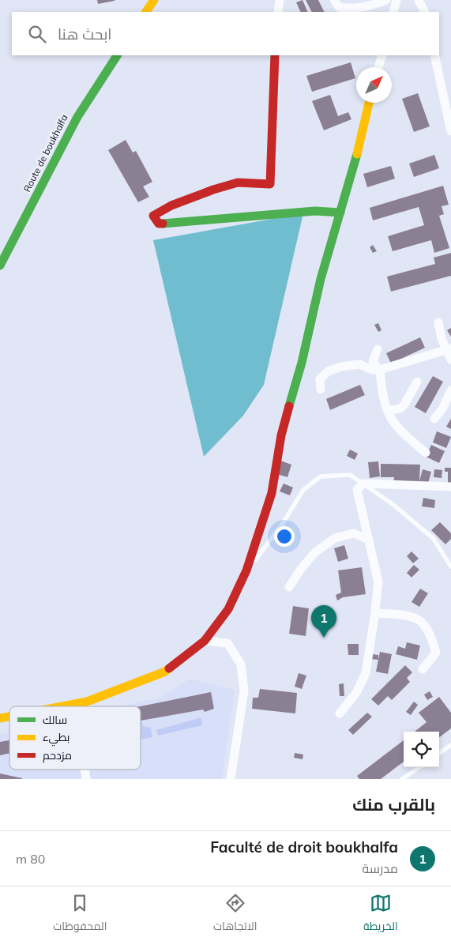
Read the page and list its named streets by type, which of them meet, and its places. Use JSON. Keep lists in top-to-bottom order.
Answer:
{
  "streets": {
    "street": ["Route de boukhalfa"]
  },
  "legend": ["سالك", "بطيء", "مزدحم"],
  "north": "top right",
  "page": {
    "search": "ابحث هنا",
    "pins": "1",
    "heading": "بالقرب منك",
    "list": [
      {
        "mark": "1",
        "name": "Faculté de droit boukhalfa",
        "note": "مدرسة",
        "value": "80 m"
      }
    ],
    "nav": ["الخريطة", "الاتجاهات", "المحفوظات"]
  }
}
